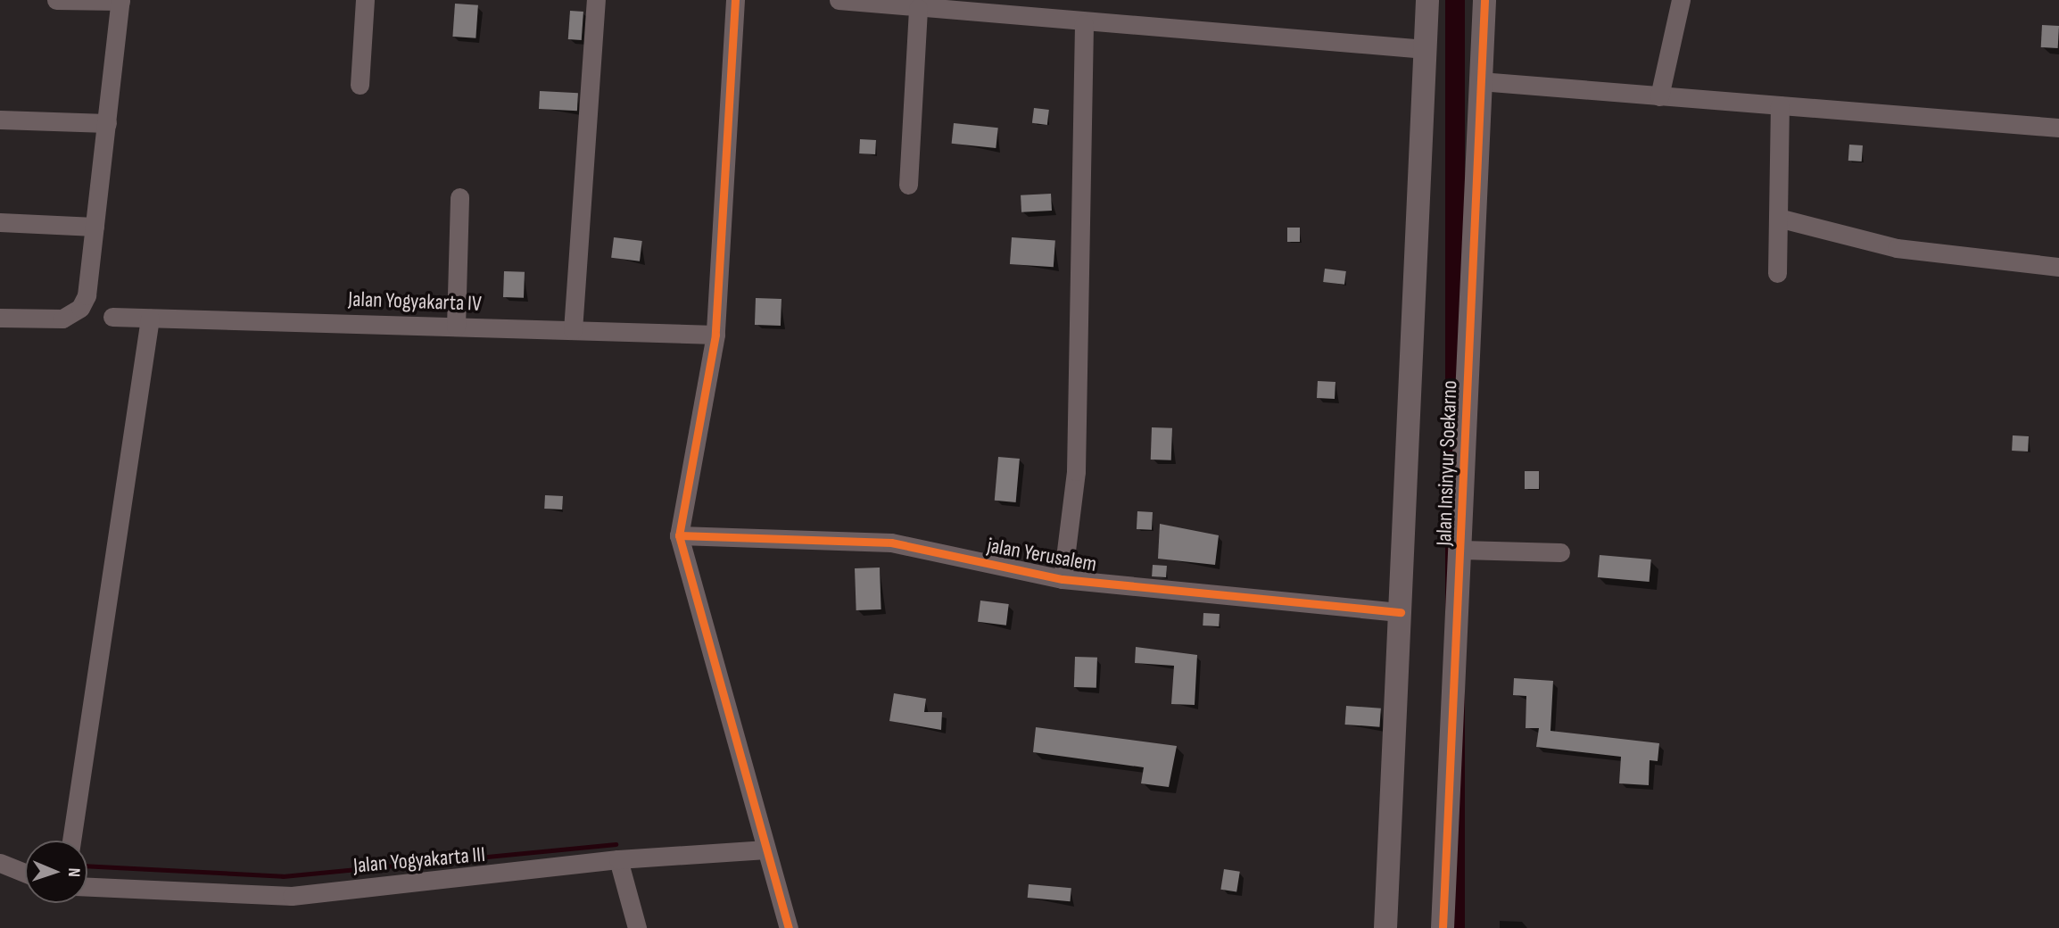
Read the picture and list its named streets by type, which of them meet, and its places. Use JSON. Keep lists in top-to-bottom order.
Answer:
{
  "streets": {
    "street": [
      "Jalan Yogyakarta IV",
      "Jalan Insinyur Soekarno",
      "jalan Yerusalem",
      "Jalan Yogyakarta III"
    ]
  },
  "crossings": [
    ["Jalan Insinyur Soekarno", "jalan Yerusalem"]
  ],
  "north": "right"
}
